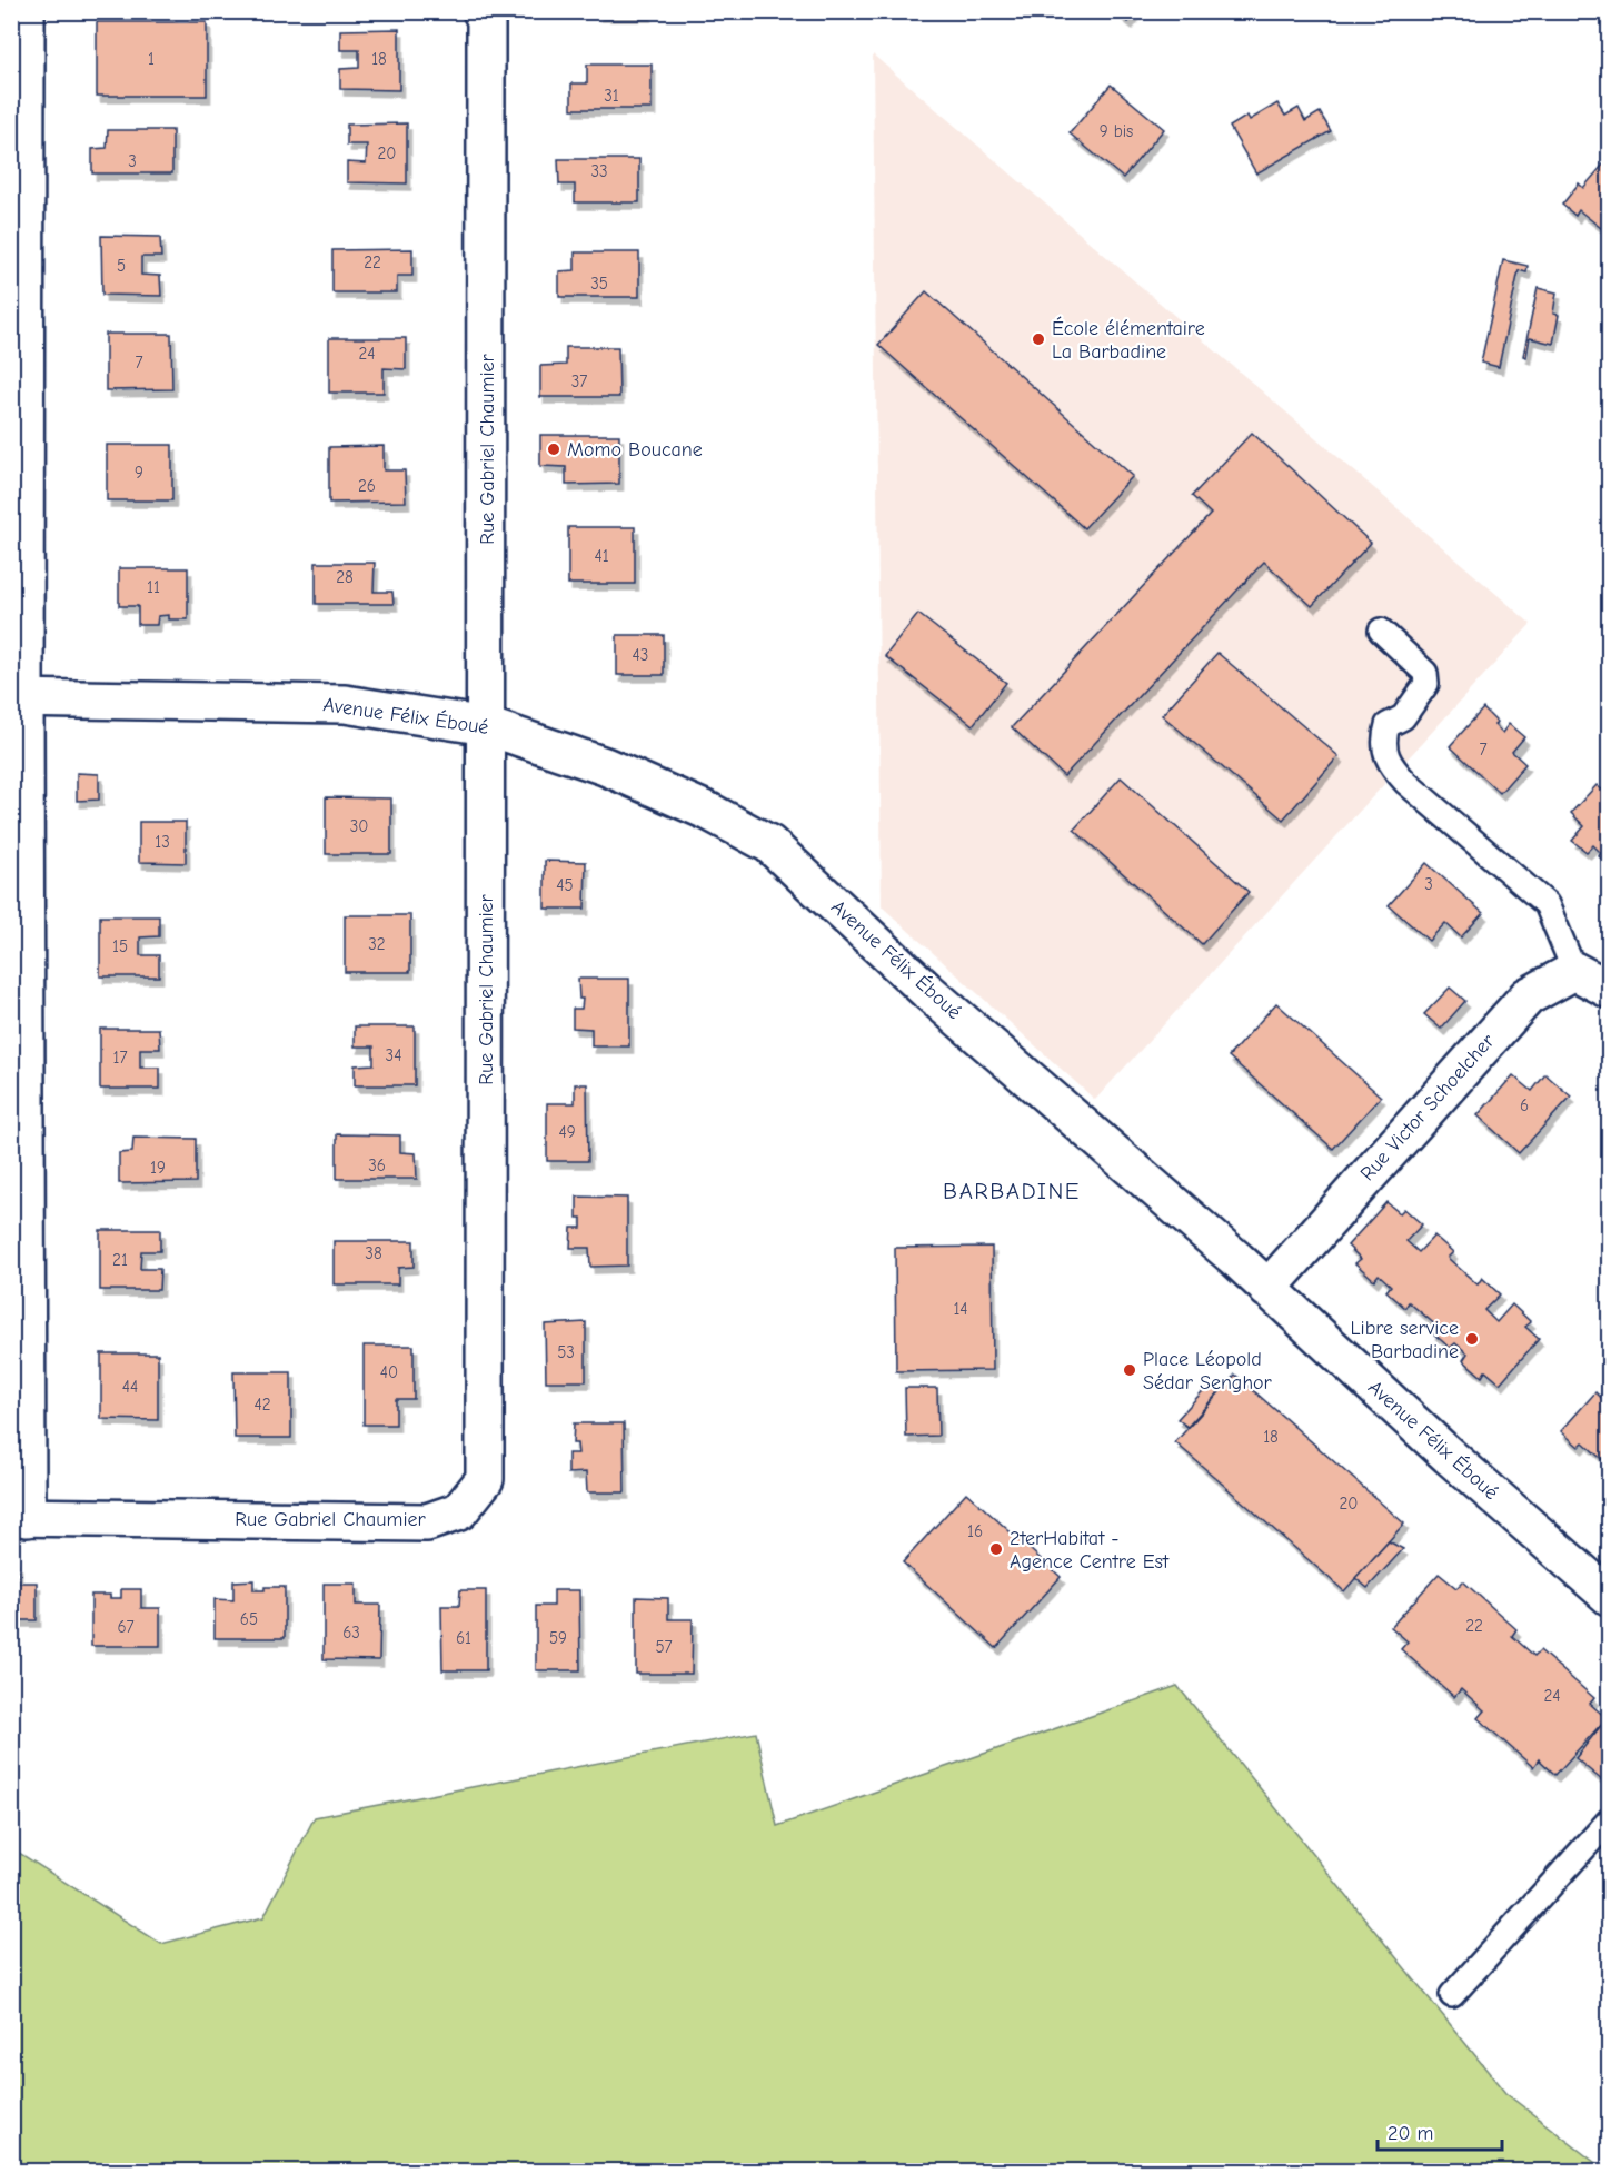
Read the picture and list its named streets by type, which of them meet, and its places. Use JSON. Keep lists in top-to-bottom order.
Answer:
{
  "streets": {
    "street": ["Rue Gabriel Chaumier", "Avenue Félix Éboué", "Rue Victor Schoelcher"]
  },
  "crossings": [
    ["Rue Gabriel Chaumier", "Avenue Félix Éboué"],
    ["Avenue Félix Éboué", "Rue Victor Schoelcher"]
  ],
  "districts": ["BARBADINE"],
  "places": [
    "École élémentaire La Barbadine",
    "Momo Boucane",
    "Libre service Barbadine",
    "Place Léopold Sédar Senghor",
    "2terHabitat - Agence Centre Est"
  ],
  "house_numbers": [
    "1",
    "18",
    "31",
    "9 bis",
    "20",
    "3",
    "33",
    "22",
    "5",
    "35",
    "24",
    "7",
    "37",
    "9",
    "26",
    "41",
    "28",
    "11",
    "43",
    "7",
    "30",
    "13",
    "3",
    "45",
    "32",
    "15",
    "34",
    "17",
    "6",
    "49",
    "36",
    "19",
    "38",
    "21",
    "14",
    "53",
    "40",
    "44",
    "42",
    "18",
    "20",
    "16",
    "65",
    "22",
    "67",
    "63",
    "61",
    "59",
    "57",
    "24"
  ],
  "scale_bar": "20 m"
}
